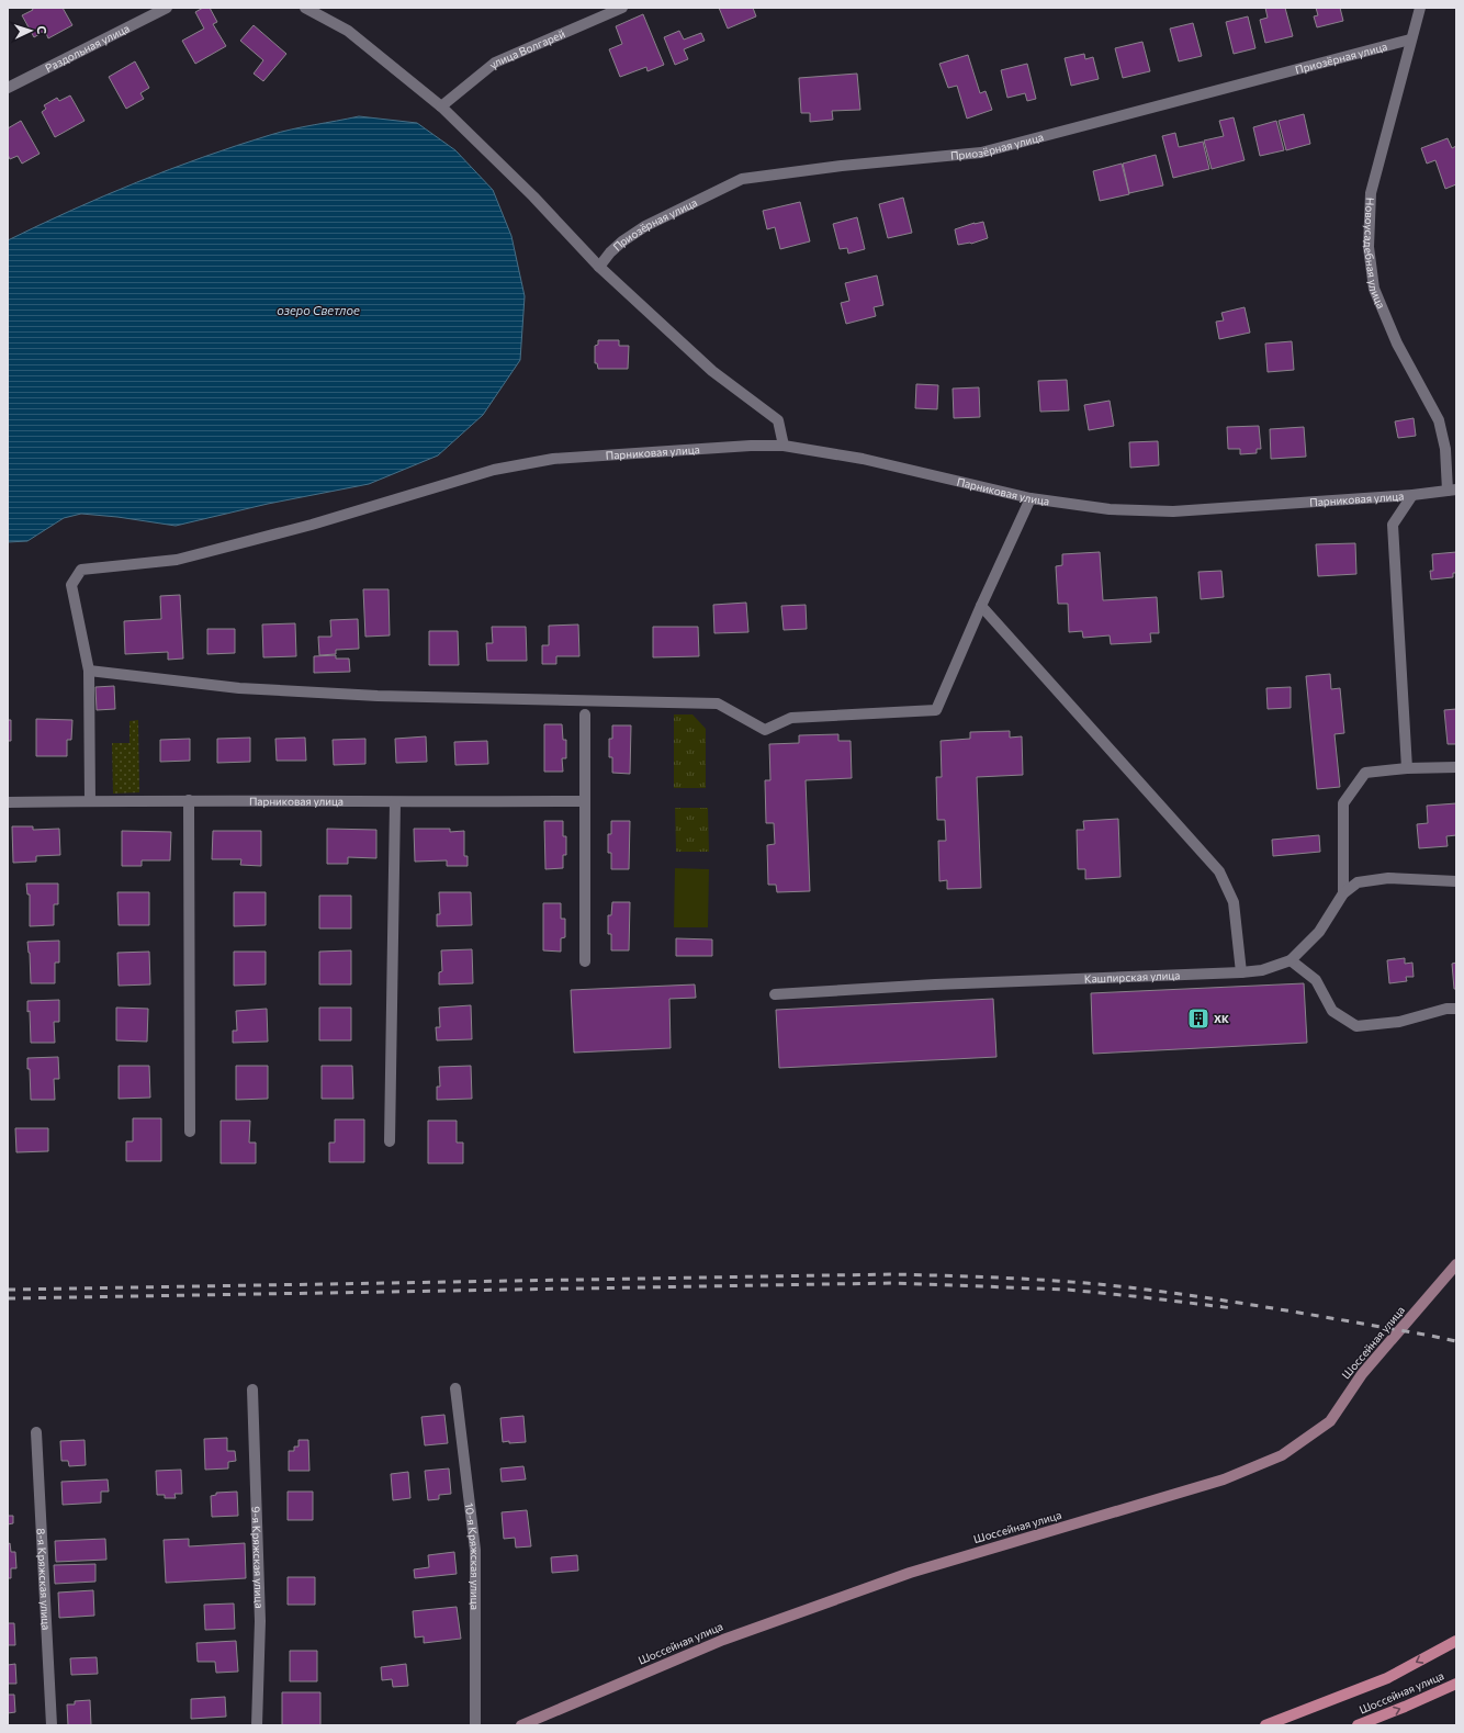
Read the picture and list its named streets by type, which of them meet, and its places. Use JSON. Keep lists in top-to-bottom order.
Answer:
{
  "streets": {
    "main road": ["Шоссейная улица"],
    "street": [
      "Раздольная улица",
      "улица Волгарей",
      "Приозёрная улица",
      "Новоусадебная улица",
      "Парниковая улица",
      "Кашпирская улица",
      "10-я Кряжская улица",
      "9-я Кряжская улица",
      "8-я Кряжская улица"
    ]
  },
  "crossings": [
    ["Приозёрная улица", "Новоусадебная улица"],
    ["Новоусадебная улица", "Парниковая улица"]
  ],
  "water": ["озеро Светлое"],
  "places": {
    "building": ["ХК"]
  },
  "north": "right"
}
